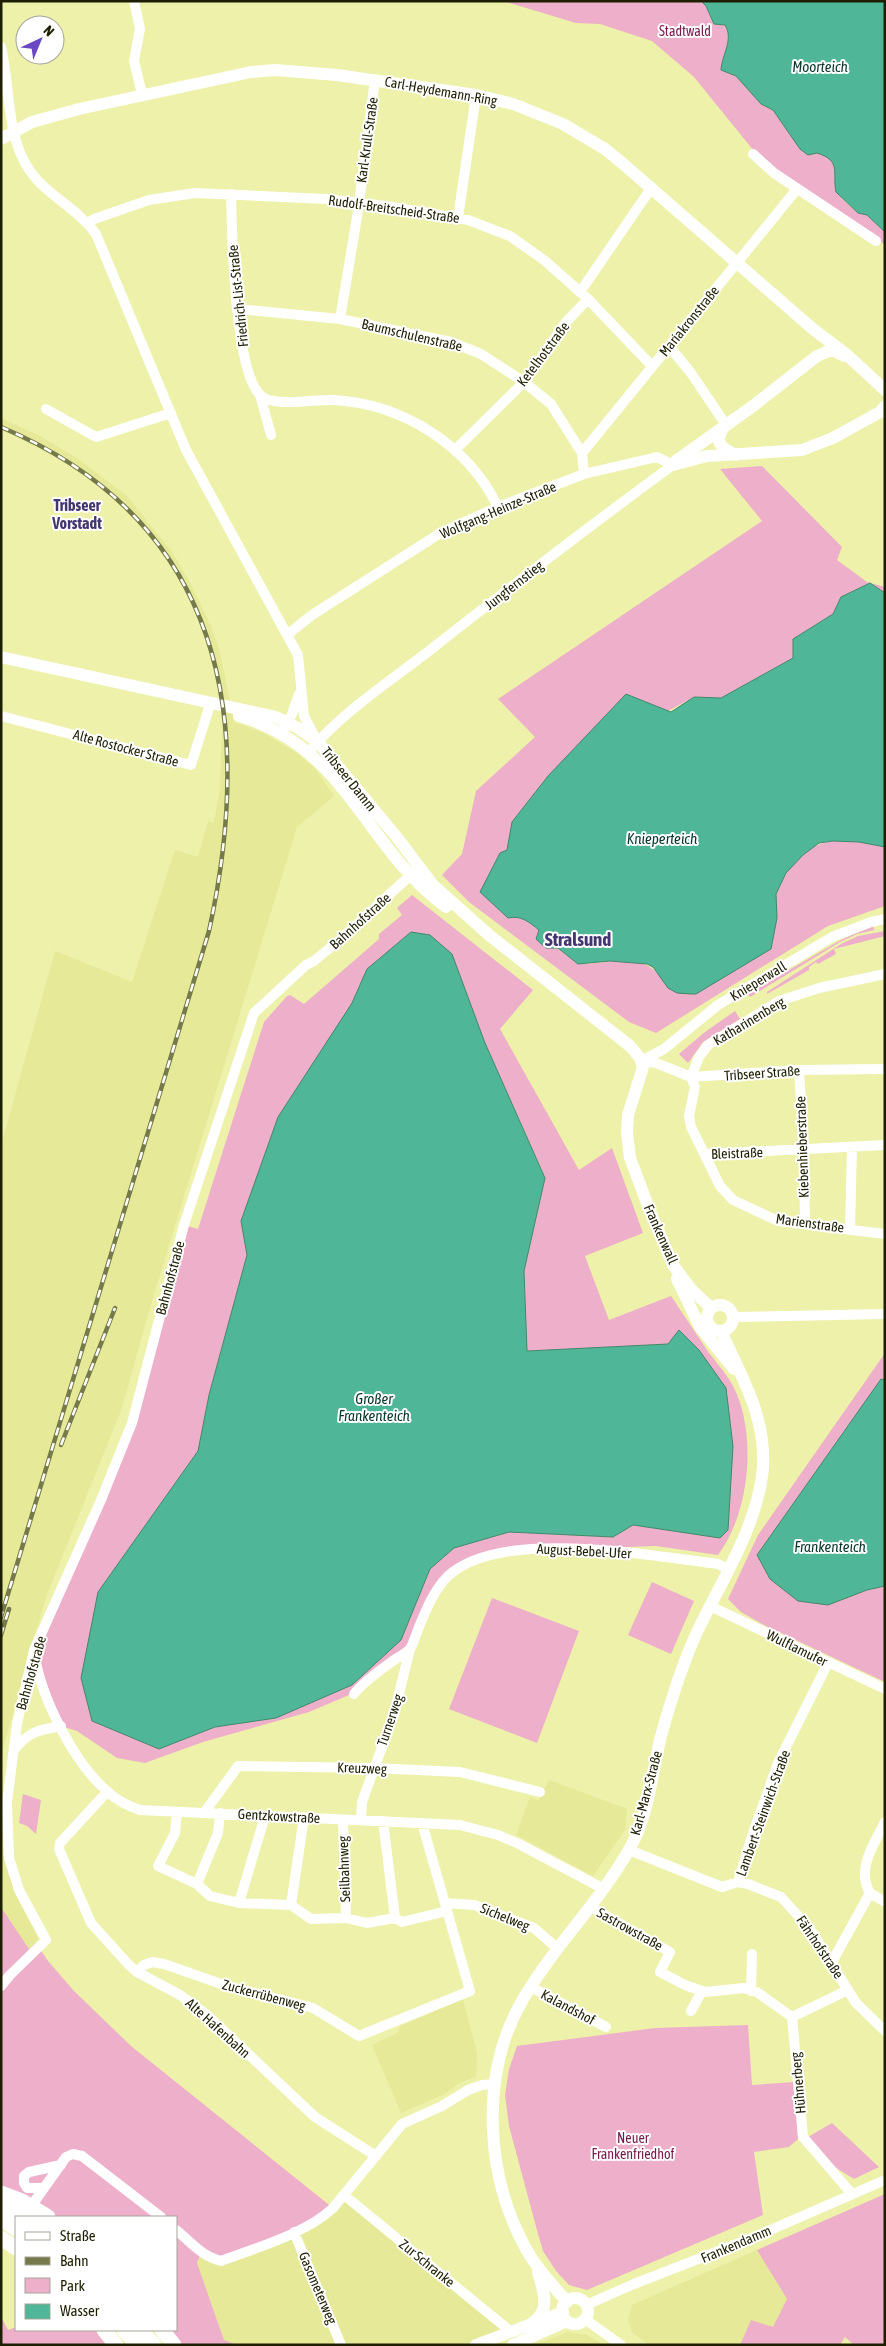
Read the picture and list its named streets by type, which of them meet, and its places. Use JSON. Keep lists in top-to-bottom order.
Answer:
{
  "streets": {
    "main road": [
      "Carl-Heydemann-Ring",
      "Jungfernstieg",
      "Tribseer Damm",
      "Frankenwall",
      "Karl-Marx-Straße"
    ],
    "street": [
      "Karl-Krull-Straße",
      "Rudolf-Breitscheid-Straße",
      "Friedrich-List-Straße",
      "Mariakronstraße",
      "Baumschulenstraße",
      "Ketelhotstraße",
      "Wolfgang-Heinze-Straße",
      "Alte Rostocker Straße",
      "Bahnhofstraße",
      "Knieperwall",
      "Katharinenberg",
      "Tribseer Straße",
      "Kiebenhieberstraße",
      "Bleistraße",
      "Marienstraße",
      "August-Bebel-Ufer",
      "Wulflamufer",
      "Turnerweg",
      "Kreuzweg",
      "Lambert-Steinwich-Straße",
      "Gentzkowstraße",
      "Seilbahnweg",
      "Sichelweg",
      "Sastrowstraße",
      "Fährhofstraße",
      "Zuckerrübenweg",
      "Kalandshof",
      "Alte Hafenbahn",
      "Hühnerberg",
      "Frankendamm",
      "Zur Schranke",
      "Gasometerweg"
    ]
  },
  "crossings": [
    ["Carl-Heydemann-Ring", "Karl-Krull-Straße"],
    ["Carl-Heydemann-Ring", "Mariakronstraße"],
    ["Carl-Heydemann-Ring", "Ketelhotstraße"],
    ["Carl-Heydemann-Ring", "Jungfernstieg"],
    ["Karl-Krull-Straße", "Rudolf-Breitscheid-Straße"],
    ["Karl-Krull-Straße", "Baumschulenstraße"],
    ["Rudolf-Breitscheid-Straße", "Friedrich-List-Straße"],
    ["Rudolf-Breitscheid-Straße", "Mariakronstraße"],
    ["Rudolf-Breitscheid-Straße", "Ketelhotstraße"],
    ["Friedrich-List-Straße", "Baumschulenstraße"],
    ["Mariakronstraße", "Baumschulenstraße"],
    ["Baumschulenstraße", "Ketelhotstraße"],
    ["Baumschulenstraße", "Wolfgang-Heinze-Straße"],
    ["Wolfgang-Heinze-Straße", "Jungfernstieg"],
    ["Jungfernstieg", "Tribseer Damm"],
    ["Alte Rostocker Straße", "Tribseer Damm"],
    ["Tribseer Damm", "Bahnhofstraße"],
    ["Tribseer Damm", "Knieperwall"],
    ["Tribseer Damm", "Tribseer Straße"],
    ["Tribseer Damm", "Frankenwall"],
    ["Bahnhofstraße", "Gentzkowstraße"],
    ["Knieperwall", "Tribseer Straße"],
    ["Knieperwall", "Frankenwall"],
    ["Katharinenberg", "Tribseer Straße"],
    ["Katharinenberg", "Bleistraße"],
    ["Tribseer Straße", "Kiebenhieberstraße"],
    ["Tribseer Straße", "Bleistraße"],
    ["Tribseer Straße", "Frankenwall"],
    ["Kiebenhieberstraße", "Bleistraße"],
    ["Kiebenhieberstraße", "Marienstraße"],
    ["Bleistraße", "Marienstraße"],
    ["Frankenwall", "Karl-Marx-Straße"],
    ["August-Bebel-Ufer", "Turnerweg"],
    ["August-Bebel-Ufer", "Karl-Marx-Straße"],
    ["Wulflamufer", "Karl-Marx-Straße"],
    ["Wulflamufer", "Lambert-Steinwich-Straße"],
    ["Turnerweg", "Kreuzweg"],
    ["Turnerweg", "Gentzkowstraße"],
    ["Kreuzweg", "Gentzkowstraße"],
    ["Karl-Marx-Straße", "Gentzkowstraße"],
    ["Karl-Marx-Straße", "Sichelweg"],
    ["Karl-Marx-Straße", "Sastrowstraße"],
    ["Karl-Marx-Straße", "Fährhofstraße"],
    ["Karl-Marx-Straße", "Kalandshof"],
    ["Lambert-Steinwich-Straße", "Fährhofstraße"],
    ["Gentzkowstraße", "Seilbahnweg"],
    ["Gentzkowstraße", "Alte Hafenbahn"],
    ["Seilbahnweg", "Sichelweg"],
    ["Sichelweg", "Zuckerrübenweg"],
    ["Zuckerrübenweg", "Alte Hafenbahn"],
    ["Hühnerberg", "Frankendamm"]
  ],
  "districts": ["Tribseer Vorstadt", "Stralsund"],
  "water": [
    "Moorteich",
    "Knieperteich",
    "Großer Frankenteich",
    "Frankenteich"
  ],
  "parks": ["Stadtwald", "Neuer Frankenfriedhof"],
  "legend": [
    "Straße",
    "Bahn",
    "Park",
    "Wasser"
  ],
  "north": "top right"
}
